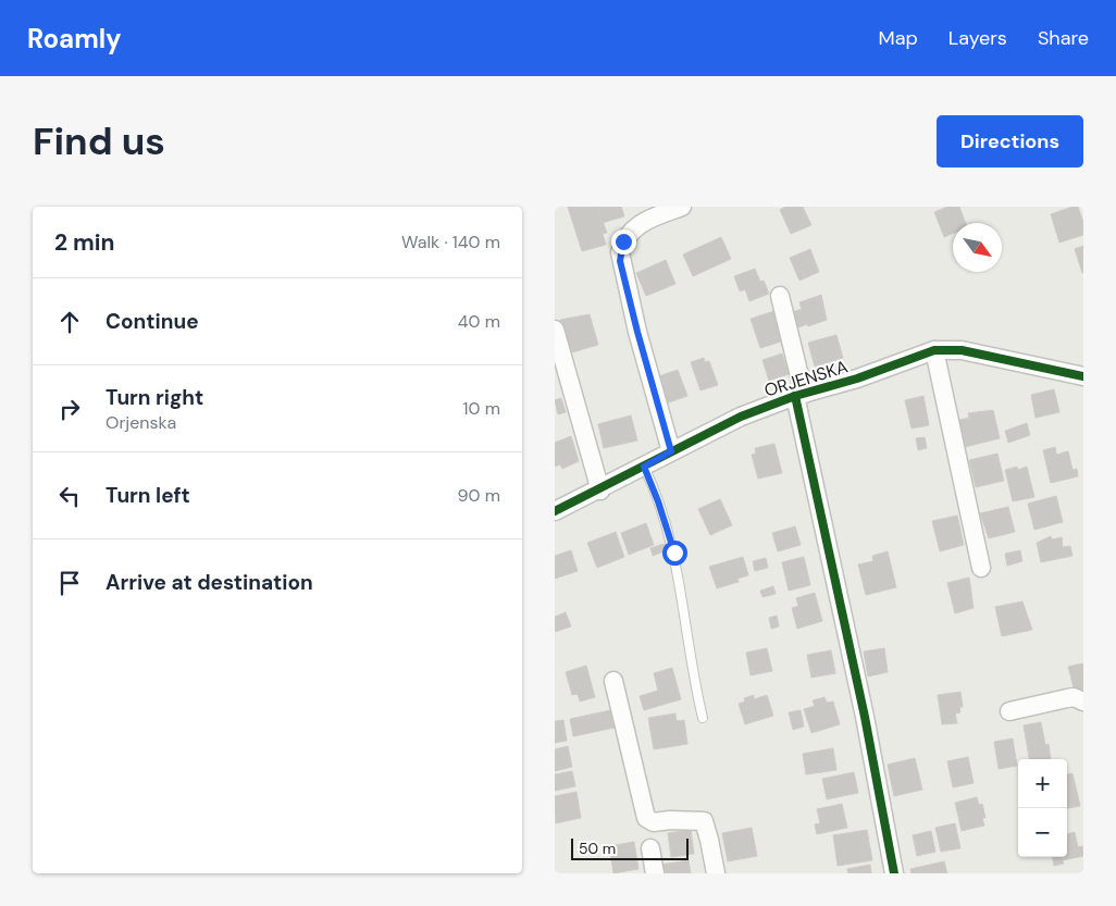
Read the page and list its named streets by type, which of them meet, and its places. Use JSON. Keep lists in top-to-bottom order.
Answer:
{
  "streets": {
    "street": ["ORJENSKA"]
  },
  "scale_bar": "50 m",
  "north": "bottom right",
  "page": {
    "header": "Roamly",
    "nav": ["Map", "Layers", "Share"],
    "buttons": "Directions",
    "title": "Find us",
    "heading": ["2 min", "Walk · 140 m"],
    "list": [
      ["Continue", "40 m"],
      ["Turn right", "Orjenska", "10 m"],
      ["Turn left", "90 m"],
      "Arrive at destination"
    ],
    "map_buttons": ["+", "−"],
    "scale": "50 m"
  }
}
